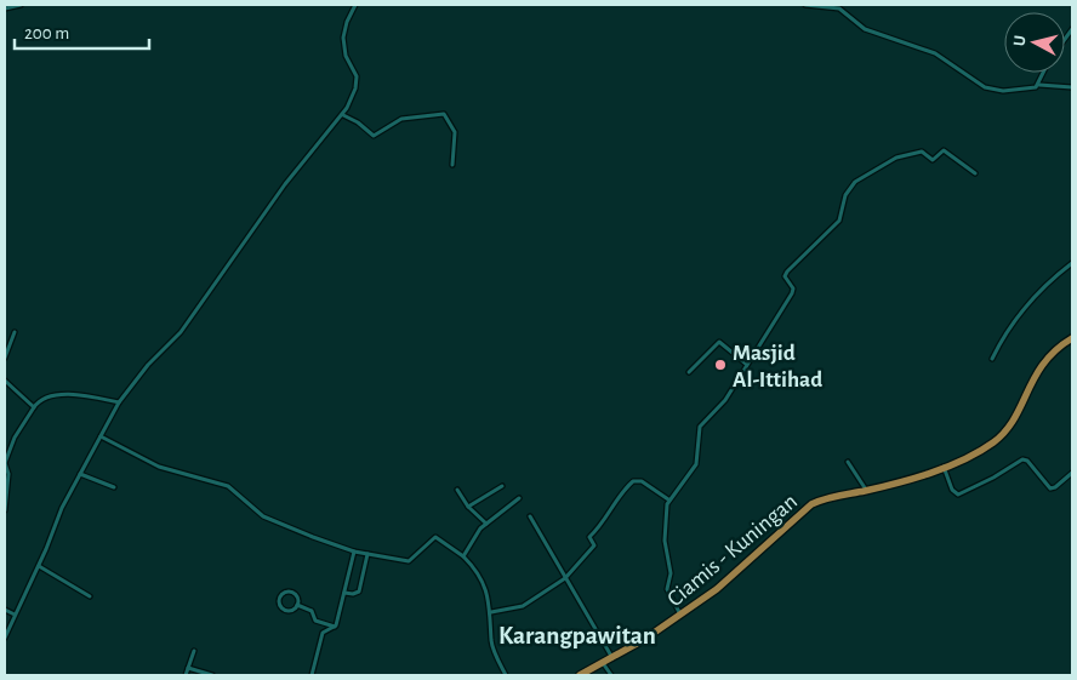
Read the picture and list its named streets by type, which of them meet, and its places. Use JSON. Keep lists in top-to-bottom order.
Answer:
{
  "streets": {
    "highway": ["Ciamis - Kuningan"]
  },
  "districts": ["Karangpawitan"],
  "places": ["Masjid Al-Ittihad"],
  "scale_bar": "200 m",
  "north": "left"
}
